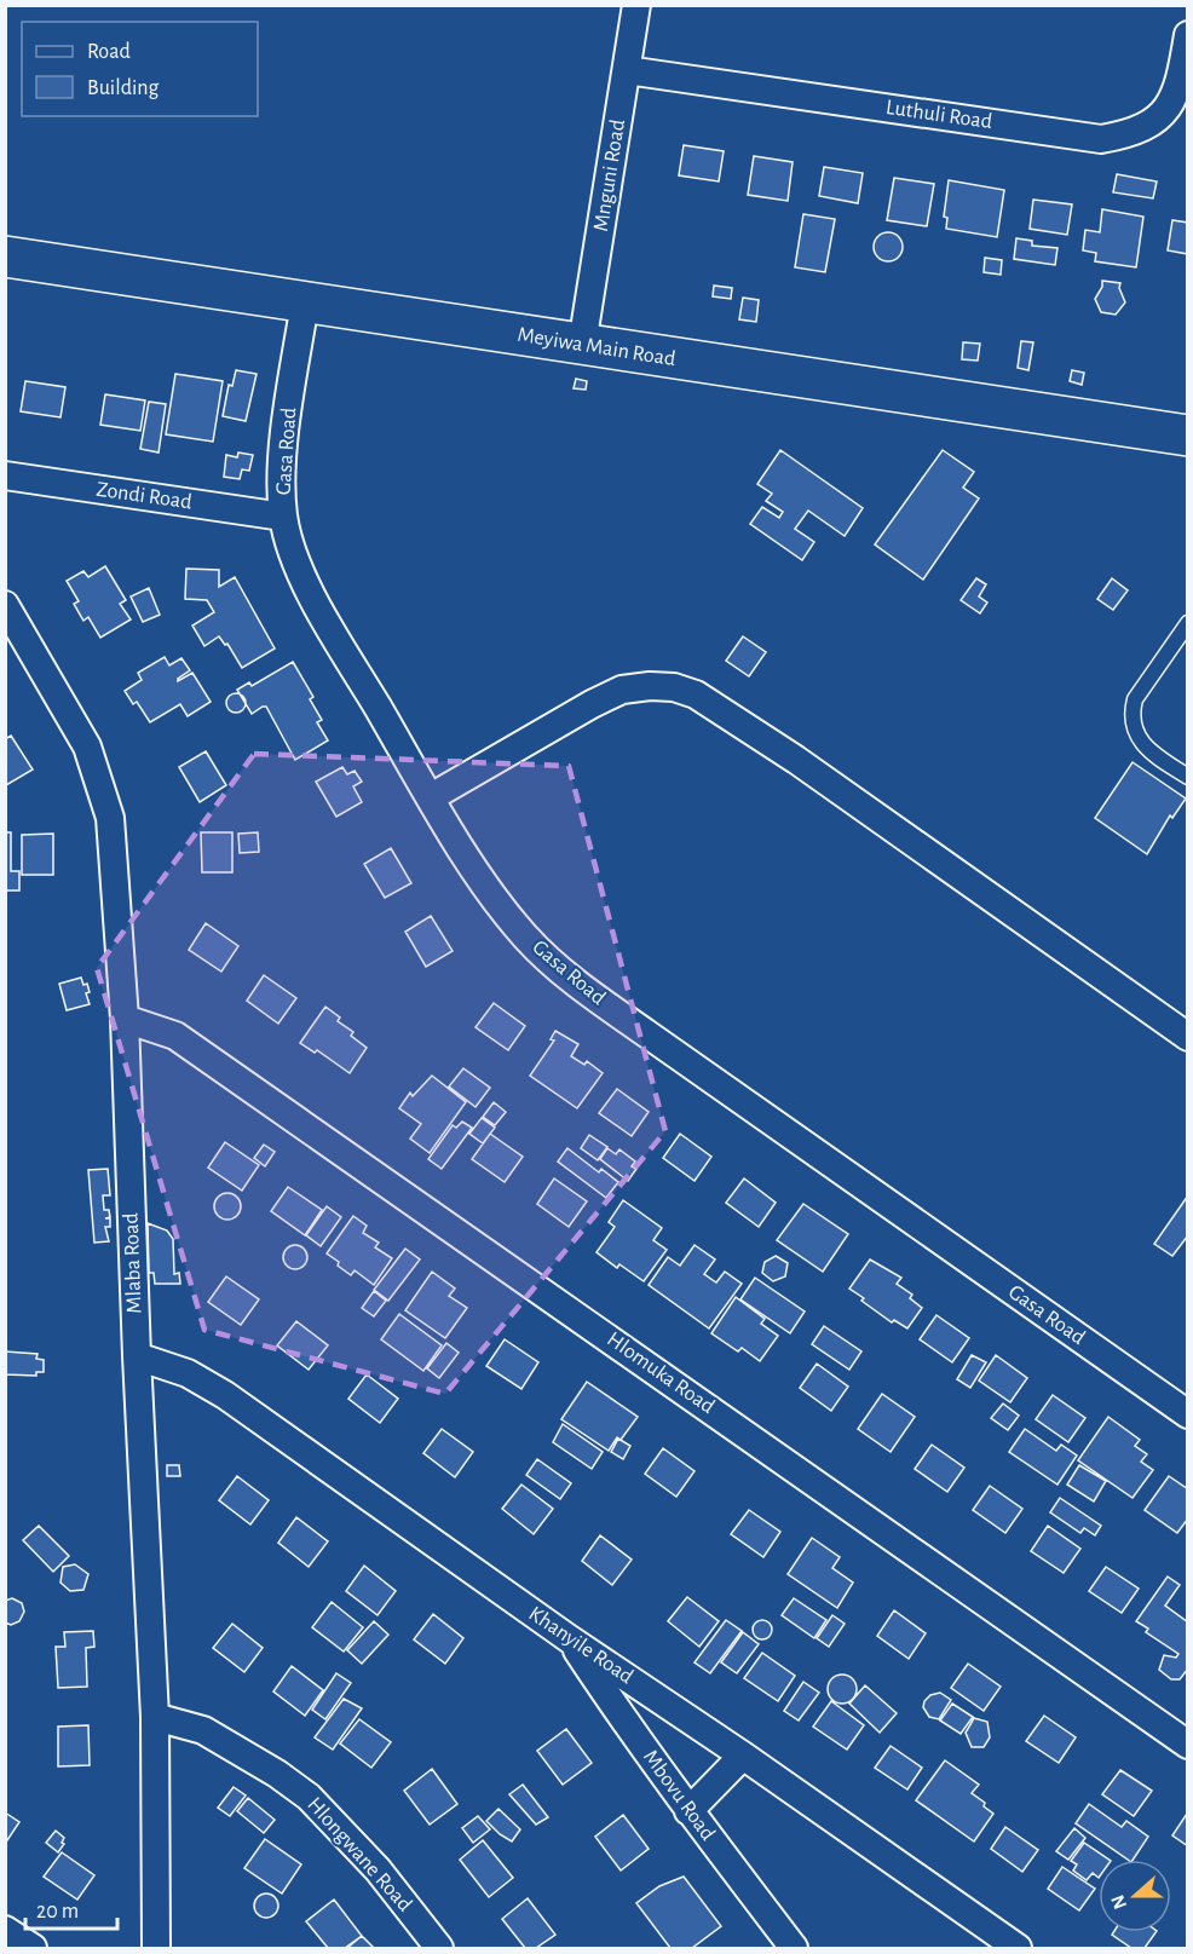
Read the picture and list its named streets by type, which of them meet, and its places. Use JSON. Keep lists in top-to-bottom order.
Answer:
{
  "streets": {
    "street": [
      "Luthuli Road",
      "Mnguni Road",
      "Meyiwa Main Road",
      "Gasa Road",
      "Zondi Road",
      "Mlaba Road",
      "Hlomuka Road",
      "Khanyile Road",
      "Mbovu Road",
      "Hlongwane Road"
    ]
  },
  "crossings": [
    ["Luthuli Road", "Mnguni Road"],
    ["Mnguni Road", "Meyiwa Main Road"],
    ["Meyiwa Main Road", "Gasa Road"],
    ["Gasa Road", "Zondi Road"],
    ["Mlaba Road", "Hlomuka Road"],
    ["Mlaba Road", "Khanyile Road"],
    ["Mlaba Road", "Hlongwane Road"],
    ["Khanyile Road", "Mbovu Road"]
  ],
  "legend": ["Road", "Building"],
  "scale_bar": "20 m",
  "north": "left"
}
